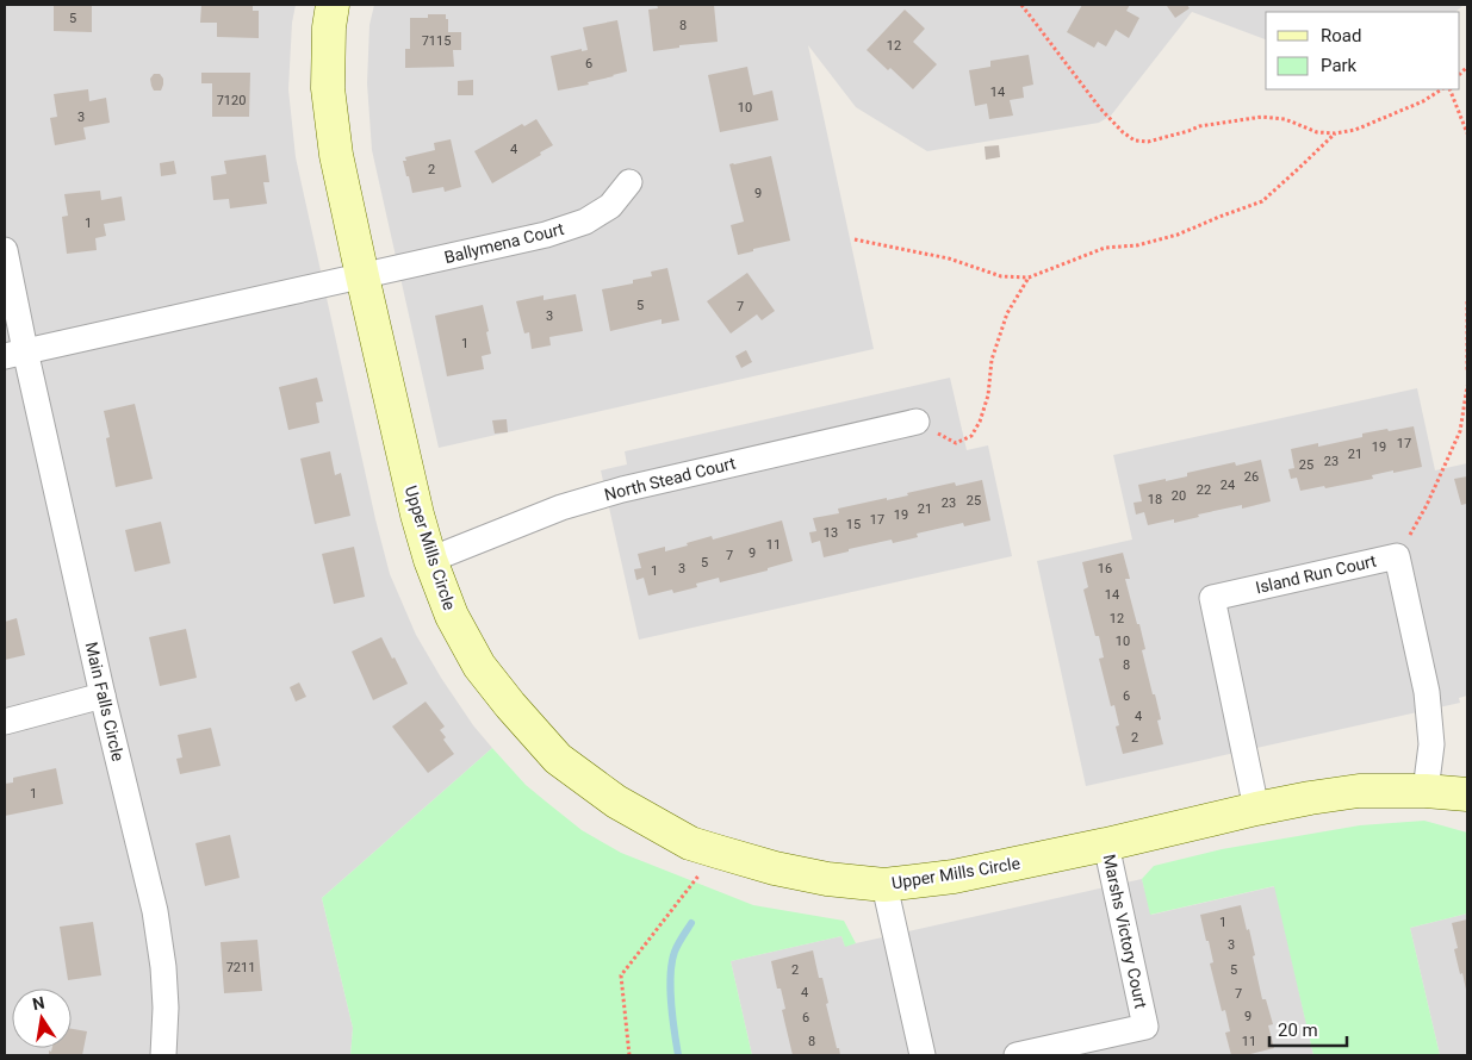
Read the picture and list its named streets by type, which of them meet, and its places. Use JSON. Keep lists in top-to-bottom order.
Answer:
{
  "streets": {
    "street": [
      "Ballymena Court",
      "North Stead Court",
      "Upper Mills Circle",
      "Island Run Court",
      "Main Falls Circle",
      "Marshs Victory Court"
    ]
  },
  "crossings": [
    ["Ballymena Court", "Upper Mills Circle"],
    ["North Stead Court", "Upper Mills Circle"],
    ["Upper Mills Circle", "Island Run Court"],
    ["Upper Mills Circle", "Marshs Victory Court"]
  ],
  "house_numbers": [
    "5",
    "8",
    "7115",
    "12",
    "6",
    "14",
    "7120",
    "10",
    "3",
    "4",
    "2",
    "9",
    "1",
    "5",
    "7",
    "3",
    "1",
    "17",
    "19",
    "21",
    "23",
    "25",
    "26",
    "24",
    "22",
    "20",
    "18",
    "25",
    "23",
    "21",
    "19",
    "17",
    "15",
    "13",
    "11",
    "9",
    "7",
    "5",
    "3",
    "16",
    "1",
    "14",
    "12",
    "10",
    "8",
    "6",
    "4",
    "2",
    "1",
    "1",
    "3",
    "7211",
    "2",
    "5",
    "4",
    "7",
    "9",
    "6",
    "8",
    "11"
  ],
  "legend": ["Road", "Park"],
  "scale_bar": "20 m",
  "north": "top"
}
